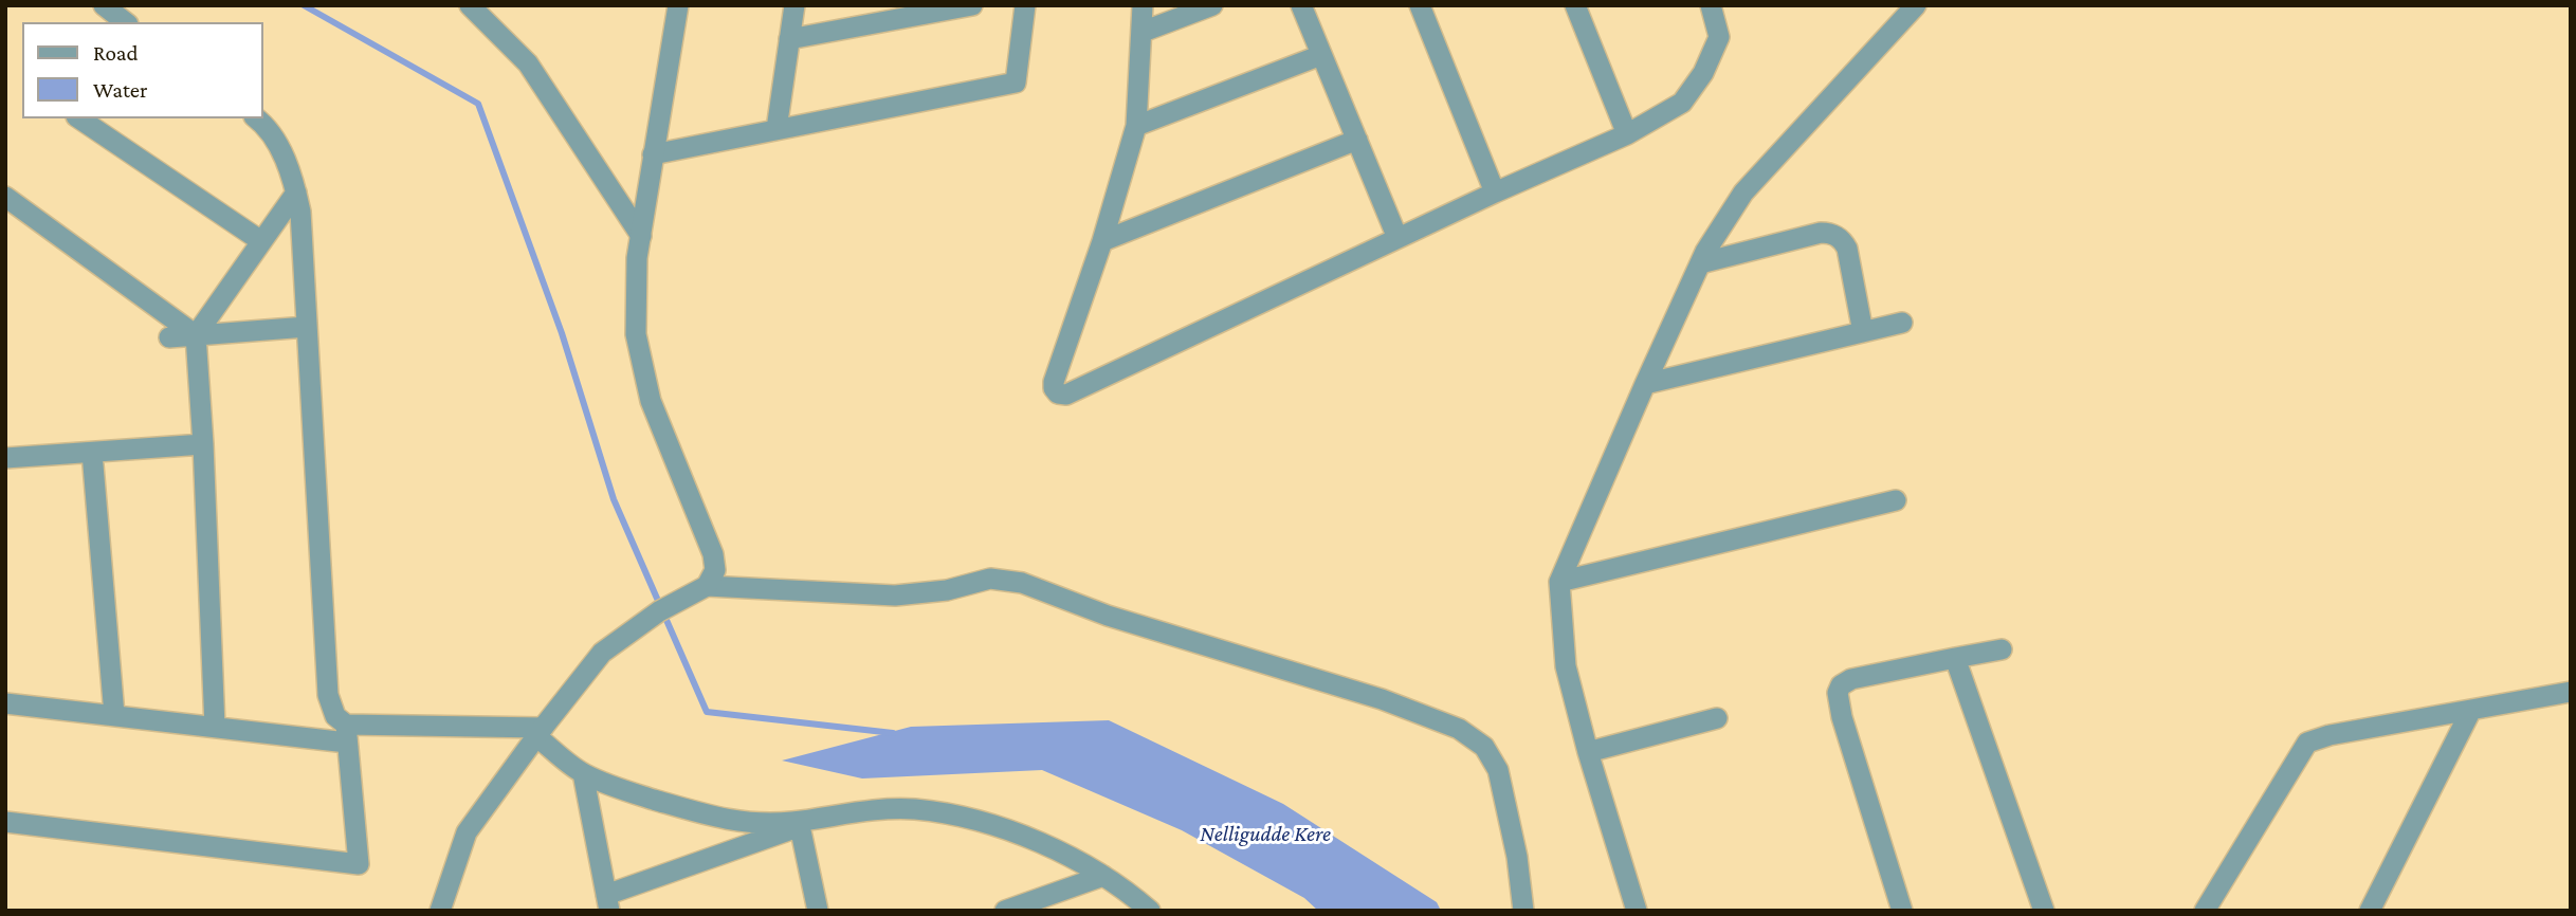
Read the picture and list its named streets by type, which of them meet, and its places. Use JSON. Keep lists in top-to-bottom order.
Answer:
{
  "water": ["Nelligudde Kere"],
  "legend": ["Road", "Water"]
}
